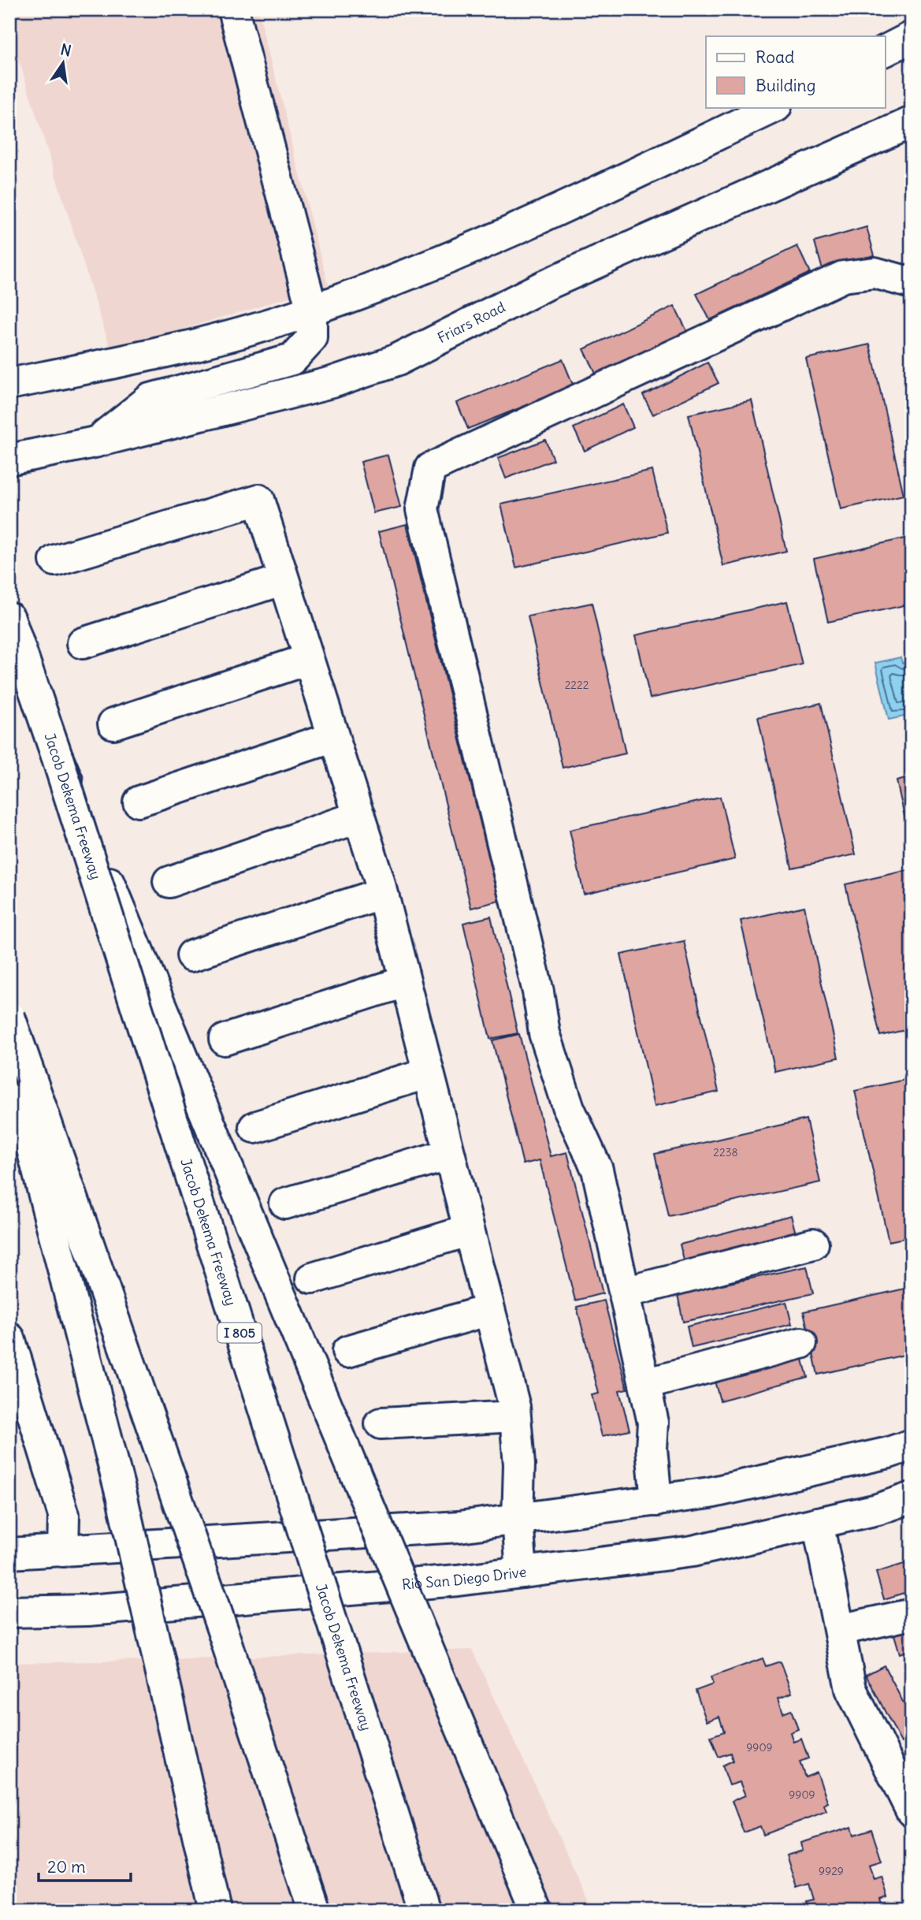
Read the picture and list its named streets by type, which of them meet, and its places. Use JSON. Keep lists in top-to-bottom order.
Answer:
{
  "streets": {
    "main road": [
      "Friars Road",
      "Jacob Dekema Freeway",
      "I 805",
      "Rio San Diego Drive"
    ]
  },
  "house_numbers": [
    "2222",
    "2238",
    "9909",
    "9909",
    "9929"
  ],
  "legend": ["Road", "Building"],
  "scale_bar": "20 m",
  "north": "top"
}
